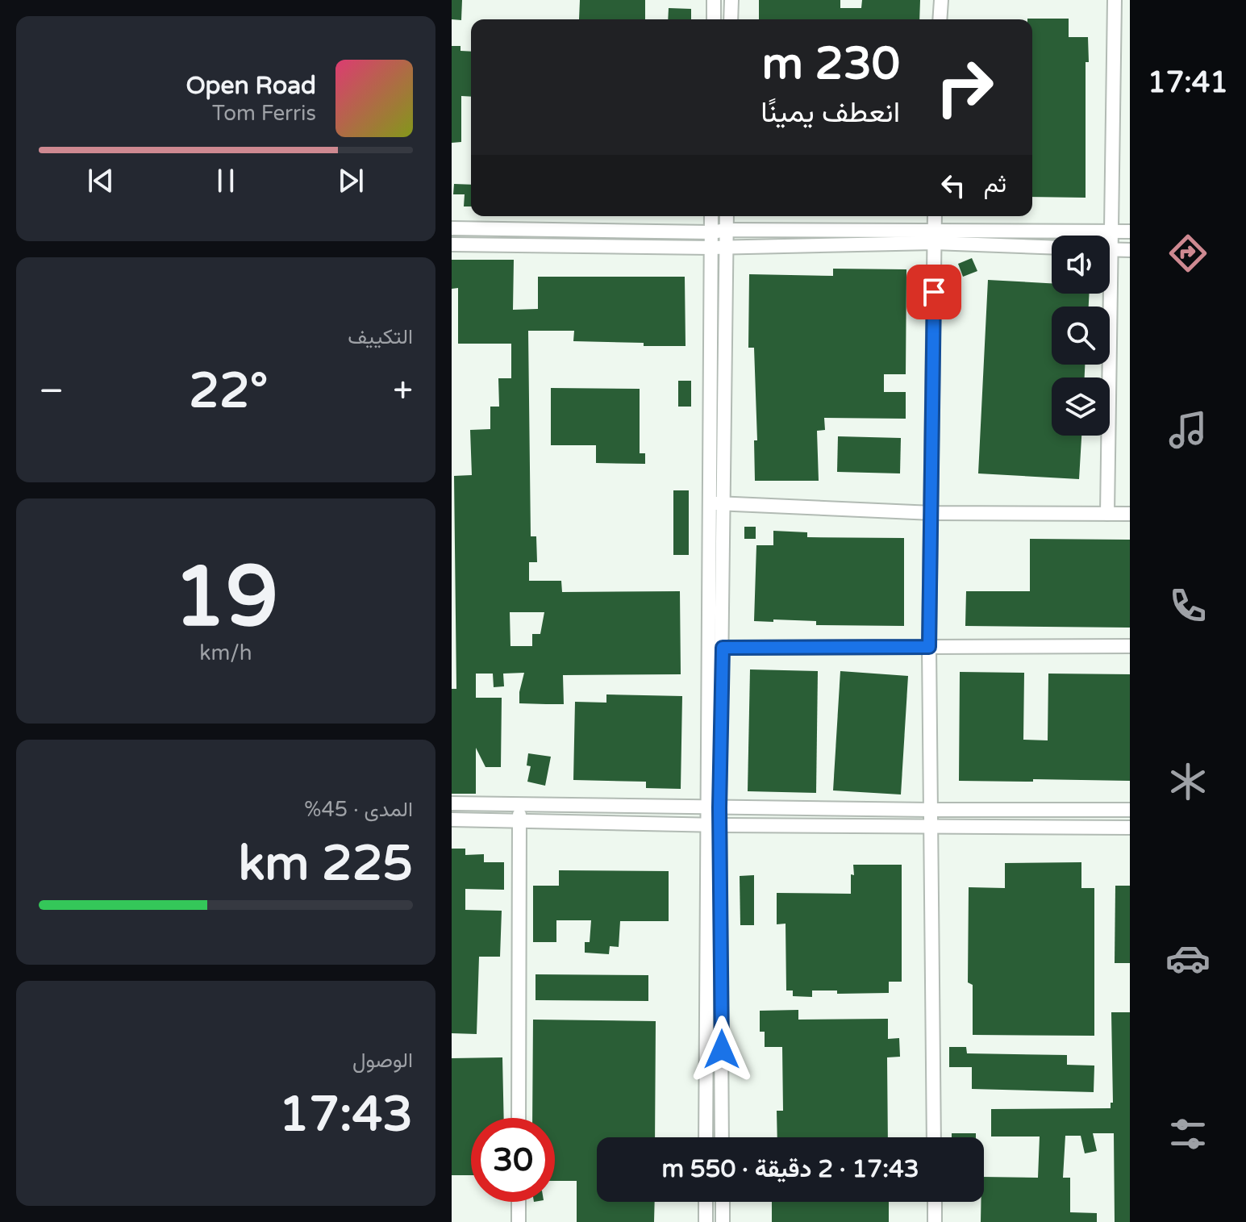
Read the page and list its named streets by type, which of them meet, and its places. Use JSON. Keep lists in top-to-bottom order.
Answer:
{
  "page": {
    "tabs": "17:41",
    "turn": ["230 m", "انعطف يمينًا"],
    "song": ["Open Road", "Tom Ferris"],
    "then": "ثم",
    "tile": [
      "التكييف",
      ["19", "km/h"],
      ["المدى · 45%", "225 km"],
      ["الوصول", "17:43"]
    ],
    "heat": ["−", "22°", "+"],
    "limit": "30",
    "trip": "17:43 · 2 دقيقة · 550 m"
  }
}
